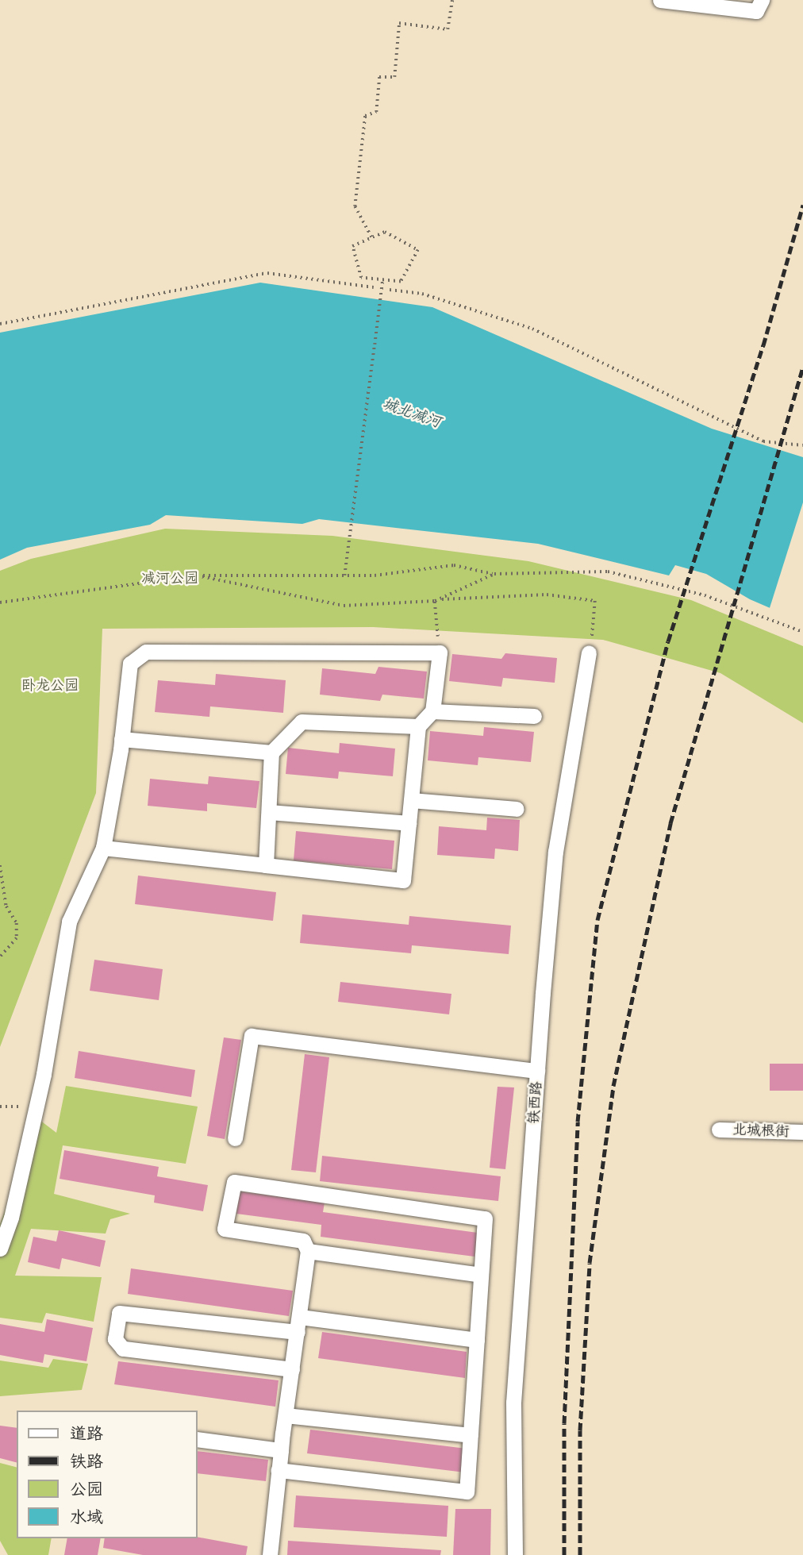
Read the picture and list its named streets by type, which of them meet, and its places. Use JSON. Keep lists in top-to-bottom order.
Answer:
{
  "streets": {
    "street": ["铁西路", "北城根街"]
  },
  "water": ["城北减河"],
  "parks": ["减河公园", "卧龙公园"],
  "legend": [
    "道路",
    "铁路",
    "公园",
    "水域"
  ]
}
